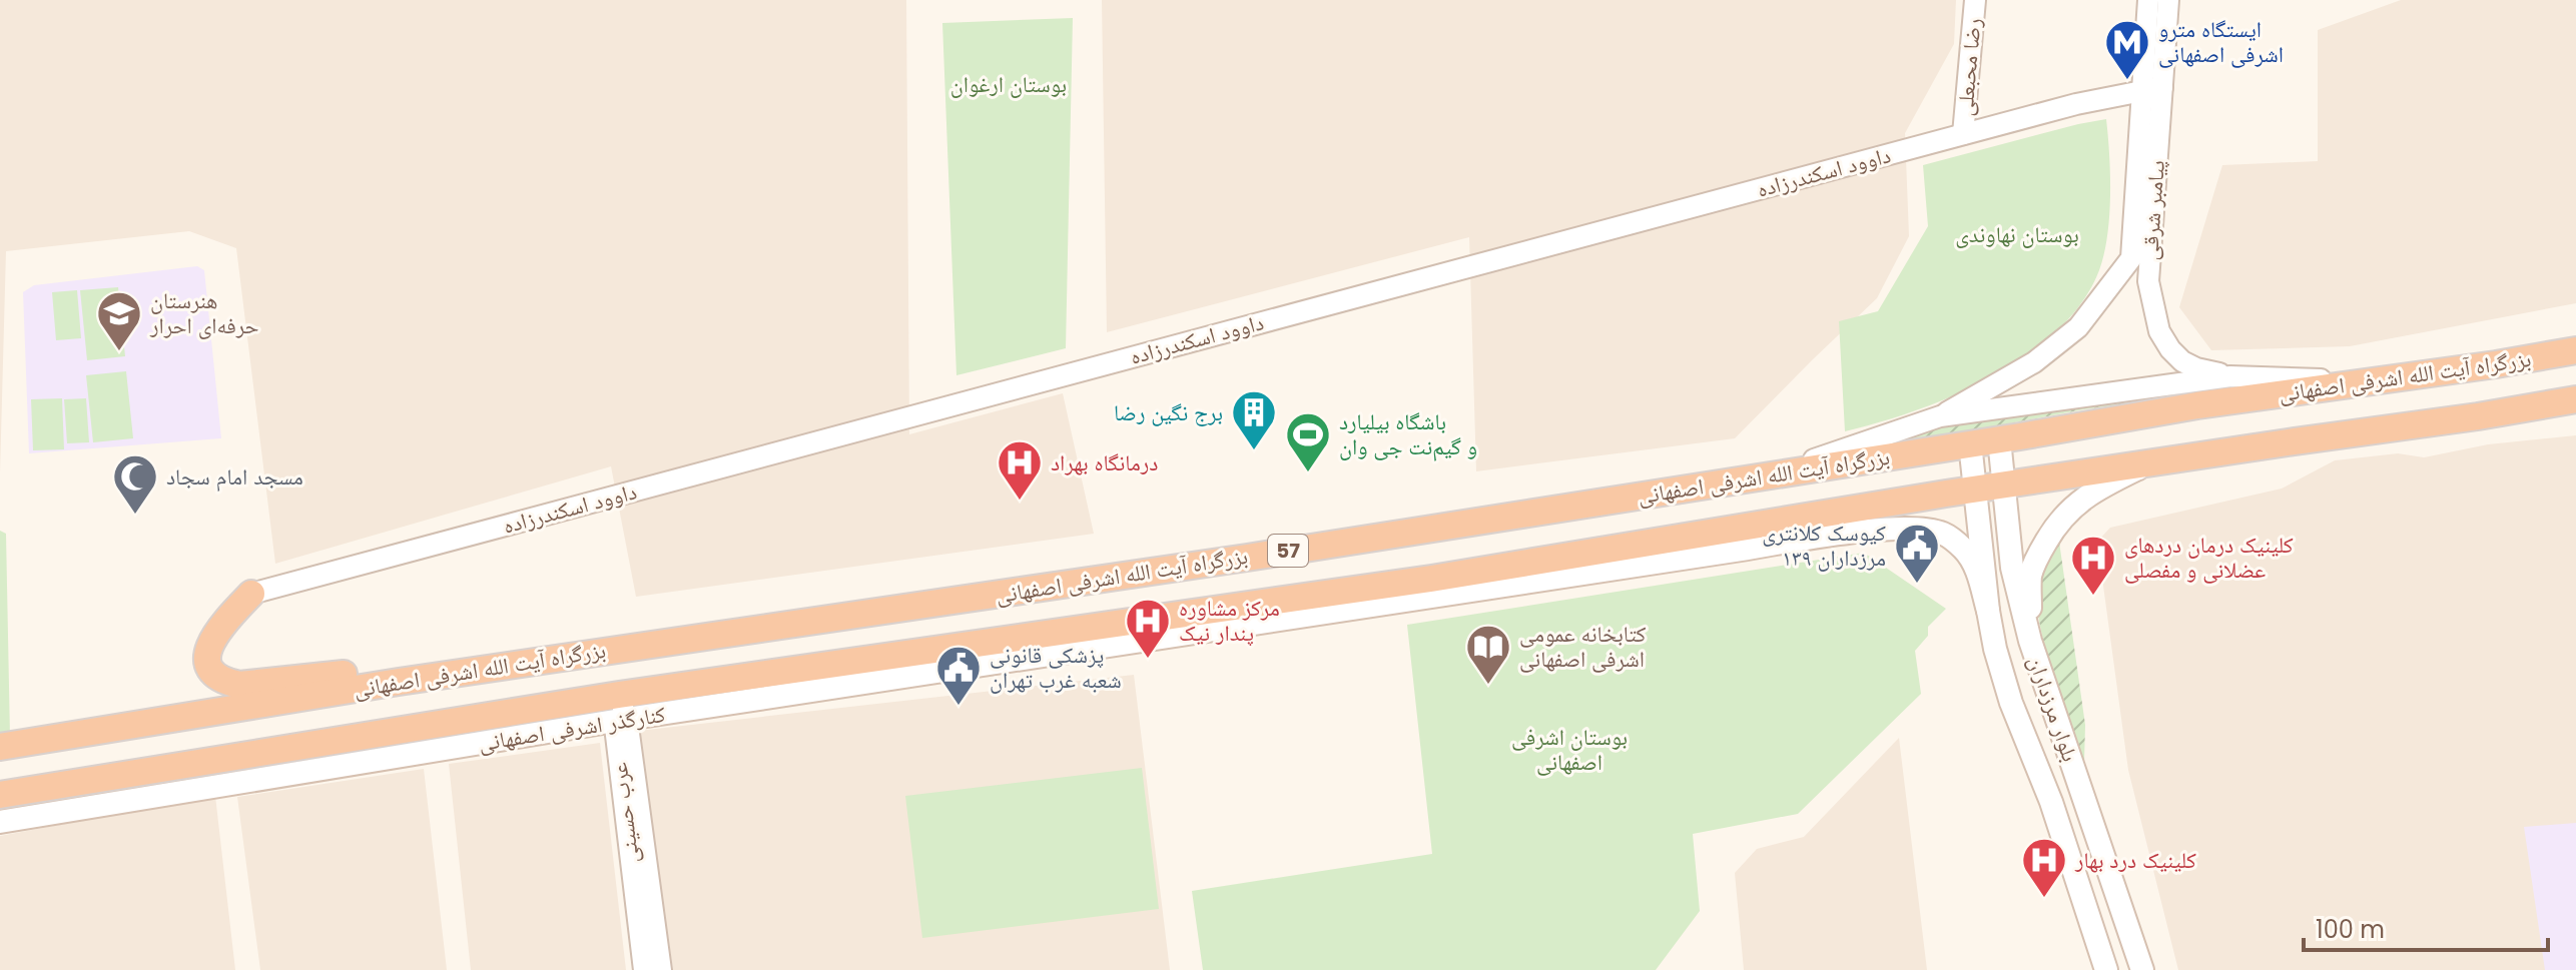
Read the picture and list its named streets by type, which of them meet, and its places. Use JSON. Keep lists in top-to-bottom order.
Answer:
{
  "streets": {
    "highway": ["بزرگراه آیت الله اشرفی اصفهانی", "57"],
    "main road": ["بلوار مرزداران", "کنارگذر اشرفی اصفهانی"],
    "street": [
      "رضا محبعلی",
      "داوود اسکندرزاده",
      "پیامبر شرقی",
      "عرب حسینی"
    ]
  },
  "crossings": [
    ["رضا محبعلی", "داوود اسکندرزاده"],
    ["داوود اسکندرزاده", "پیامبر شرقی"],
    ["بزرگراه آیت الله اشرفی اصفهانی", "بلوار مرزداران"],
    ["بزرگراه آیت الله اشرفی اصفهانی", "کنارگذر اشرفی اصفهانی"],
    ["بزرگراه آیت الله اشرفی اصفهانی", "عرب حسینی"],
    ["کنارگذر اشرفی اصفهانی", "عرب حسینی"]
  ],
  "parks": ["بوستان ارغوان", "بوستان نهاوندی", "بوستان اشرفی اصفهانی"],
  "places": {
    "metro station": ["ایستگاه مترو اشرفی اصفهانی"],
    "school or university": ["هنرستان حرفه‌ای احرار"],
    "building": ["برج نگین رضا"],
    "sports": ["باشگاه بیلیارد و گیم‌نت جی وان"],
    "hospital": [
      "درمانگاه بهراد",
      "کلینیک درمان دردهای عضلانی و مفصلی",
      "مرکز مشاوره پندار نیک",
      "کلینیک درد بهار"
    ],
    "mosque": ["مسجد امام سجاد"],
    "public building": ["کیوسک کلانتری ۱۳۹ مرزداران", "پزشکی قانونی شعبه غرب تهران"],
    "library": ["کتابخانه عمومی اشرفی اصفهانی"]
  },
  "scale_bar": "100 m"
}
